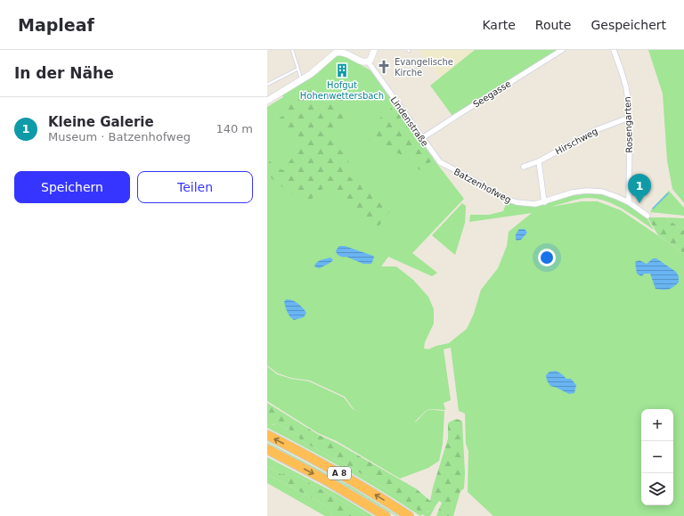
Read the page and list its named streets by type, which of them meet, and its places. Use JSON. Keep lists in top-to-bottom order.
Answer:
{
  "streets": {
    "highway": ["A 8"],
    "street": [
      "Seegasse",
      "Lindenstraße",
      "Rosengarten",
      "Hirschweg",
      "Batzenhofweg"
    ]
  },
  "crossings": [
    ["Seegasse", "Lindenstraße"],
    ["Lindenstraße", "Batzenhofweg"],
    ["Rosengarten", "Hirschweg"],
    ["Rosengarten", "Batzenhofweg"]
  ],
  "places": {
    "church": ["Evangelische Kirche"],
    "building": ["Hofgut Hohenwettersbach"]
  },
  "page": {
    "header": "Mapleaf",
    "nav": ["Karte", "Route", "Gespeichert"],
    "heading": "In der Nähe",
    "list": [
      {
        "mark": "1",
        "name": "Kleine Galerie",
        "note": "Museum · Batzenhofweg",
        "value": "140 m"
      }
    ],
    "buttons": ["Speichern", "Teilen"],
    "pins": "1",
    "map_buttons": ["+", "−"]
  }
}
